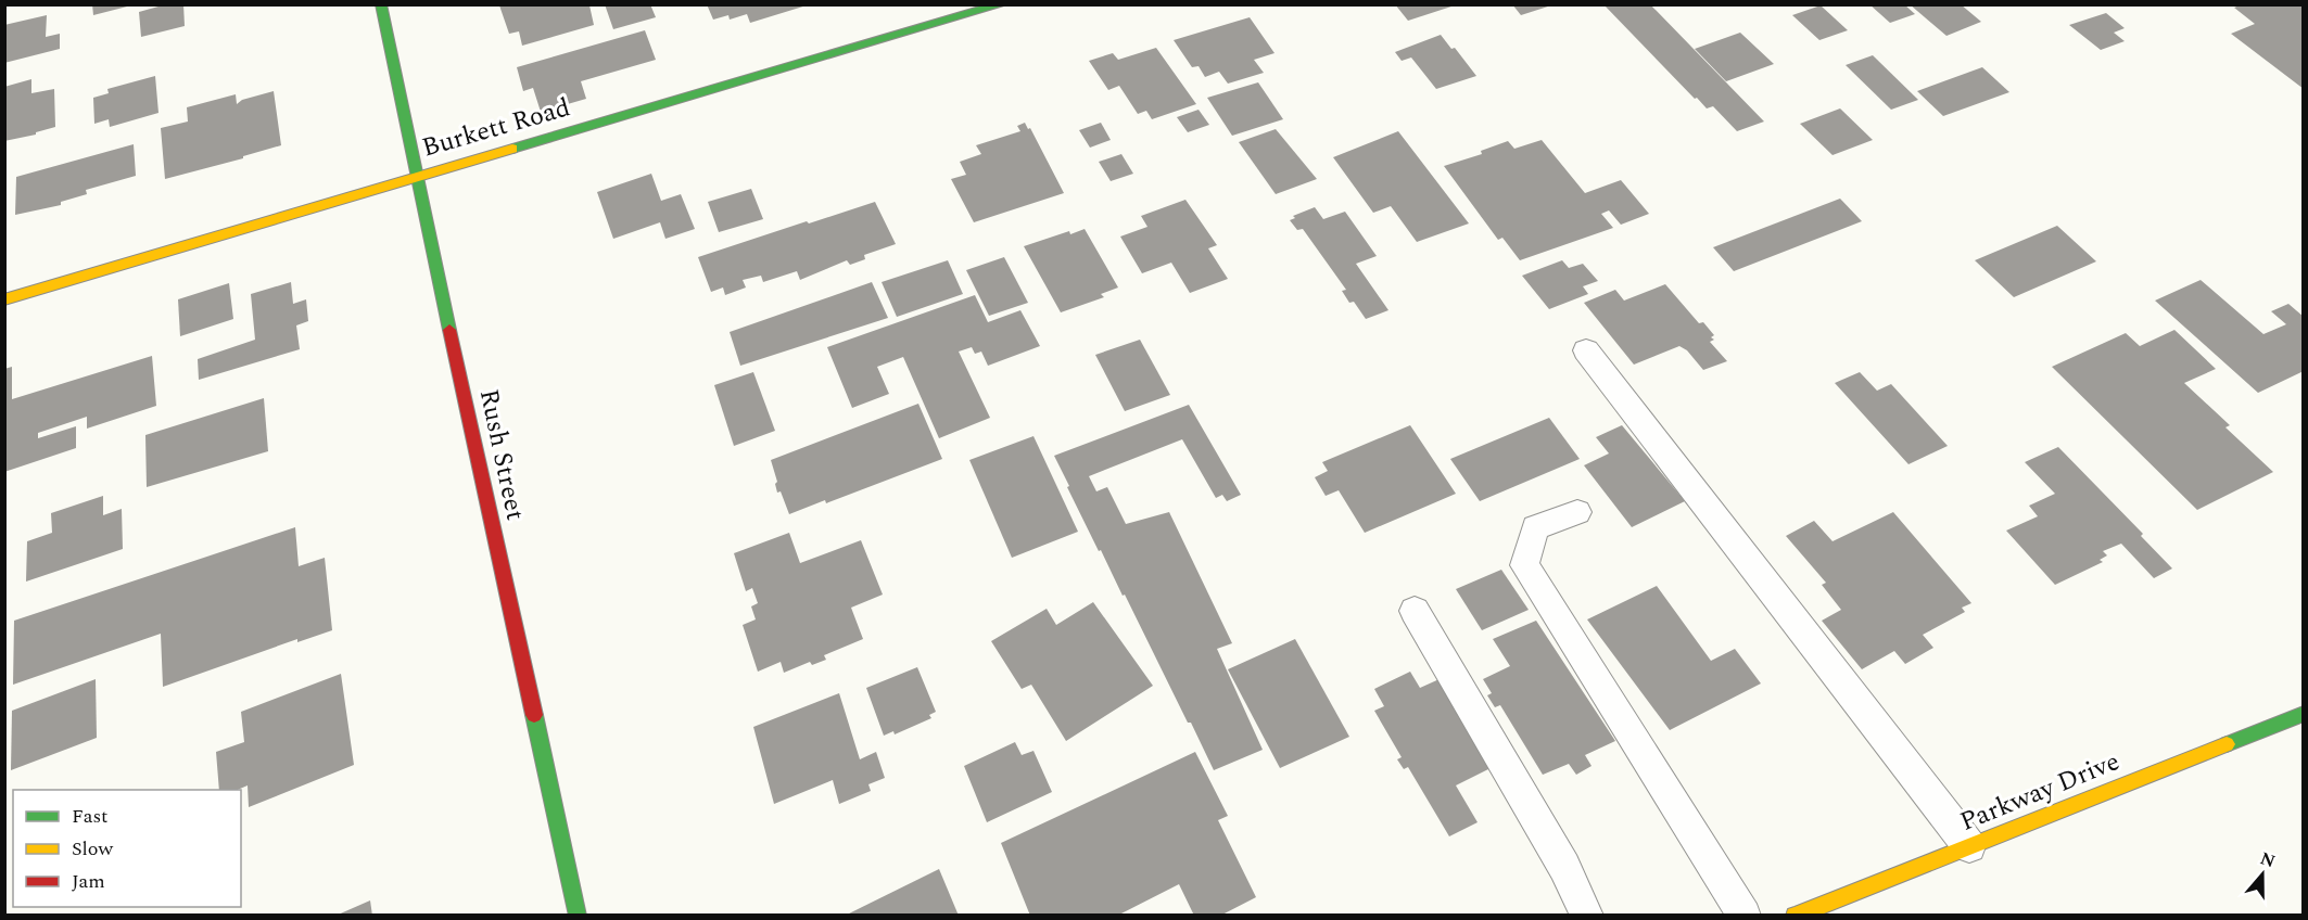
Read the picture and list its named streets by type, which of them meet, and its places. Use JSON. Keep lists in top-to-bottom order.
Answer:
{
  "streets": {
    "street": ["Burkett Road", "Rush Street", "Parkway Drive"]
  },
  "crossings": [
    ["Burkett Road", "Rush Street"]
  ],
  "legend": ["Fast", "Slow", "Jam"],
  "north": "top"
}
